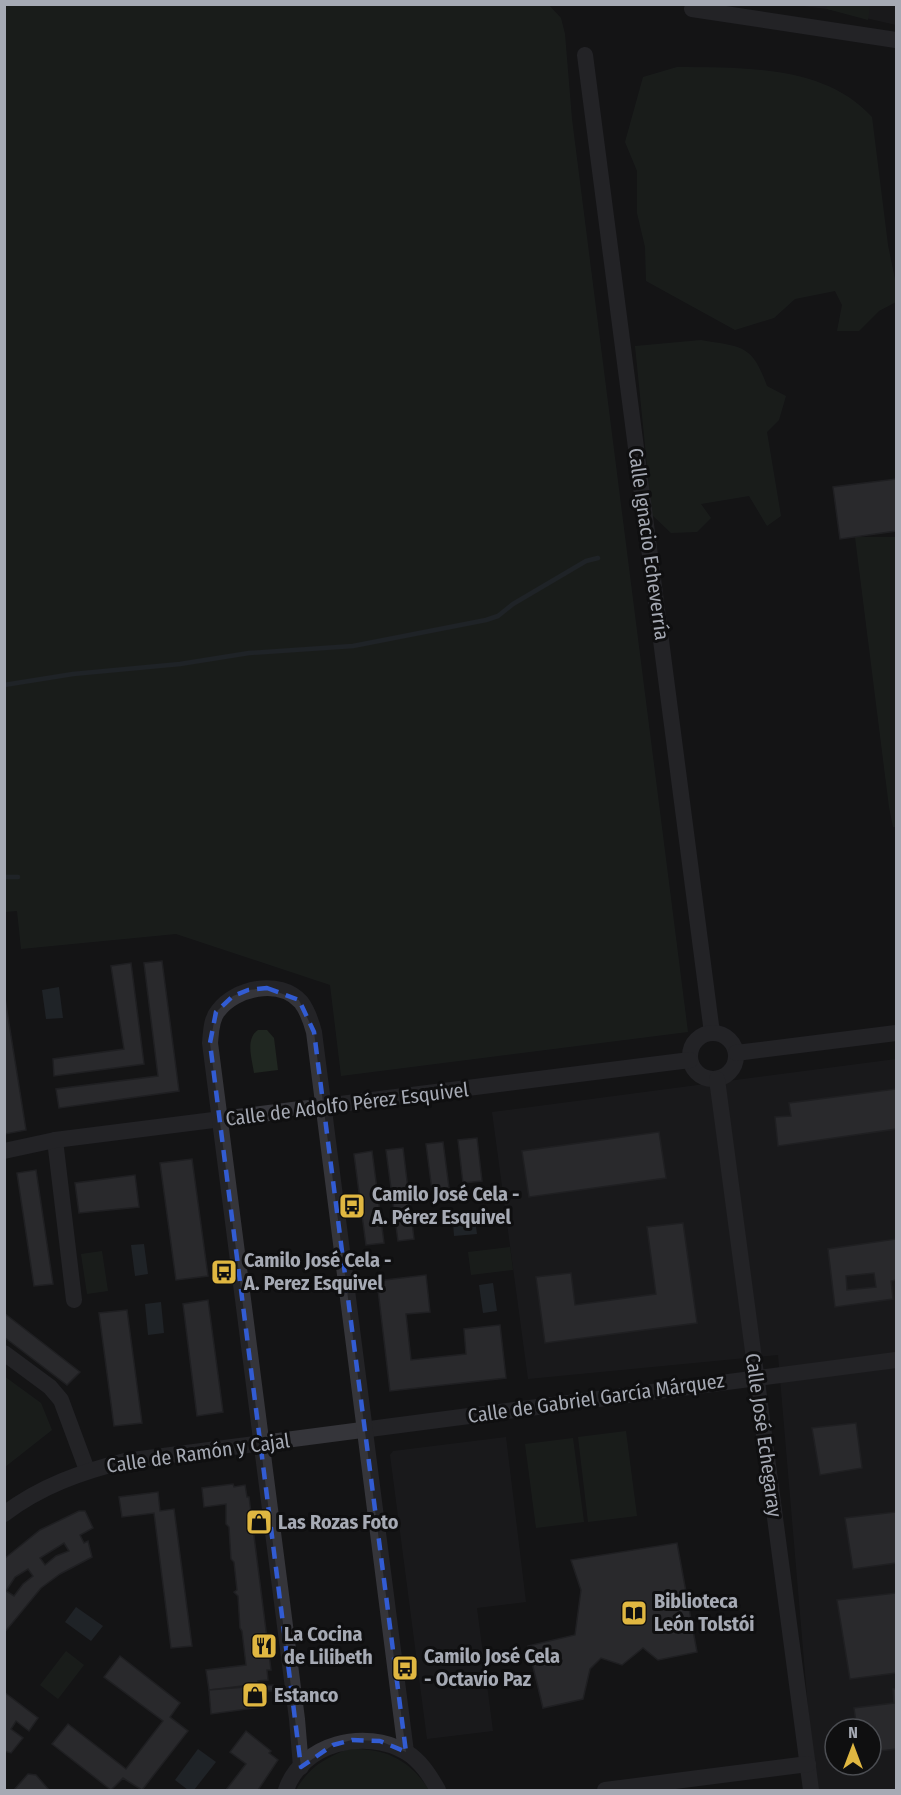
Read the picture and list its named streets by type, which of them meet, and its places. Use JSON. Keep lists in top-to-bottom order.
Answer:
{
  "streets": {
    "street": [
      "Calle Ignacio Echeverría",
      "Calle de Adolfo Pérez Esquivel",
      "Calle de Gabriel García Márquez",
      "Calle José Echegaray",
      "Calle de Ramón y Cajal"
    ]
  },
  "crossings": [
    ["Calle Ignacio Echeverría", "Calle de Adolfo Pérez Esquivel"],
    ["Calle Ignacio Echeverría", "Calle José Echegaray"],
    ["Calle de Adolfo Pérez Esquivel", "Calle José Echegaray"],
    ["Calle de Gabriel García Márquez", "Calle José Echegaray"],
    ["Calle de Gabriel García Márquez", "Calle de Ramón y Cajal"]
  ],
  "places": {
    "bus stop": ["Camilo José Cela - A. Pérez Esquivel", "Camilo José Cela - A. Perez Esquivel", "Camilo José Cela - Octavio Paz"],
    "shop": ["Las Rozas Foto", "Estanco"],
    "library": ["Biblioteca León Tolstói"],
    "restaurant": ["La Cocina de Lilibeth"]
  },
  "north": "top"
}
